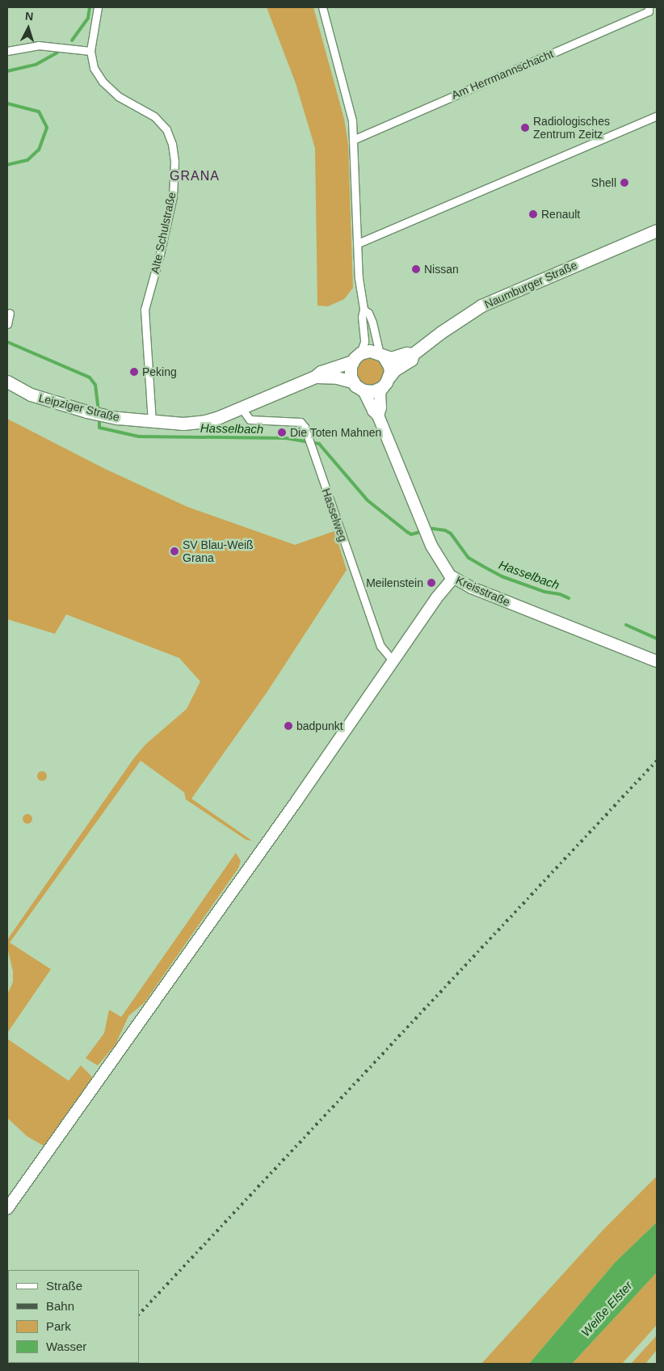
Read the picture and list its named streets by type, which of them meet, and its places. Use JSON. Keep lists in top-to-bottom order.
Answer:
{
  "streets": {
    "main road": ["Naumburger Straße", "Leipziger Straße", "Kreisstraße"],
    "street": ["Am Herrmannschacht", "Alte Schulstraße", "Hasselweg"]
  },
  "crossings": [
    ["Alte Schulstraße", "Leipziger Straße"],
    ["Naumburger Straße", "Leipziger Straße"],
    ["Naumburger Straße", "Kreisstraße"],
    ["Leipziger Straße", "Hasselweg"],
    ["Leipziger Straße", "Kreisstraße"]
  ],
  "districts": ["GRANA"],
  "water": ["Hasselbach", "Weiße Elster"],
  "places": [
    "Radiologisches Zentrum Zeitz",
    "Shell",
    "Renault",
    "Nissan",
    "Peking",
    "Die Toten Mahnen",
    "SV Blau-Weiß Grana",
    "Meilenstein",
    "badpunkt"
  ],
  "legend": [
    "Straße",
    "Bahn",
    "Park",
    "Wasser"
  ],
  "north": "top"
}
